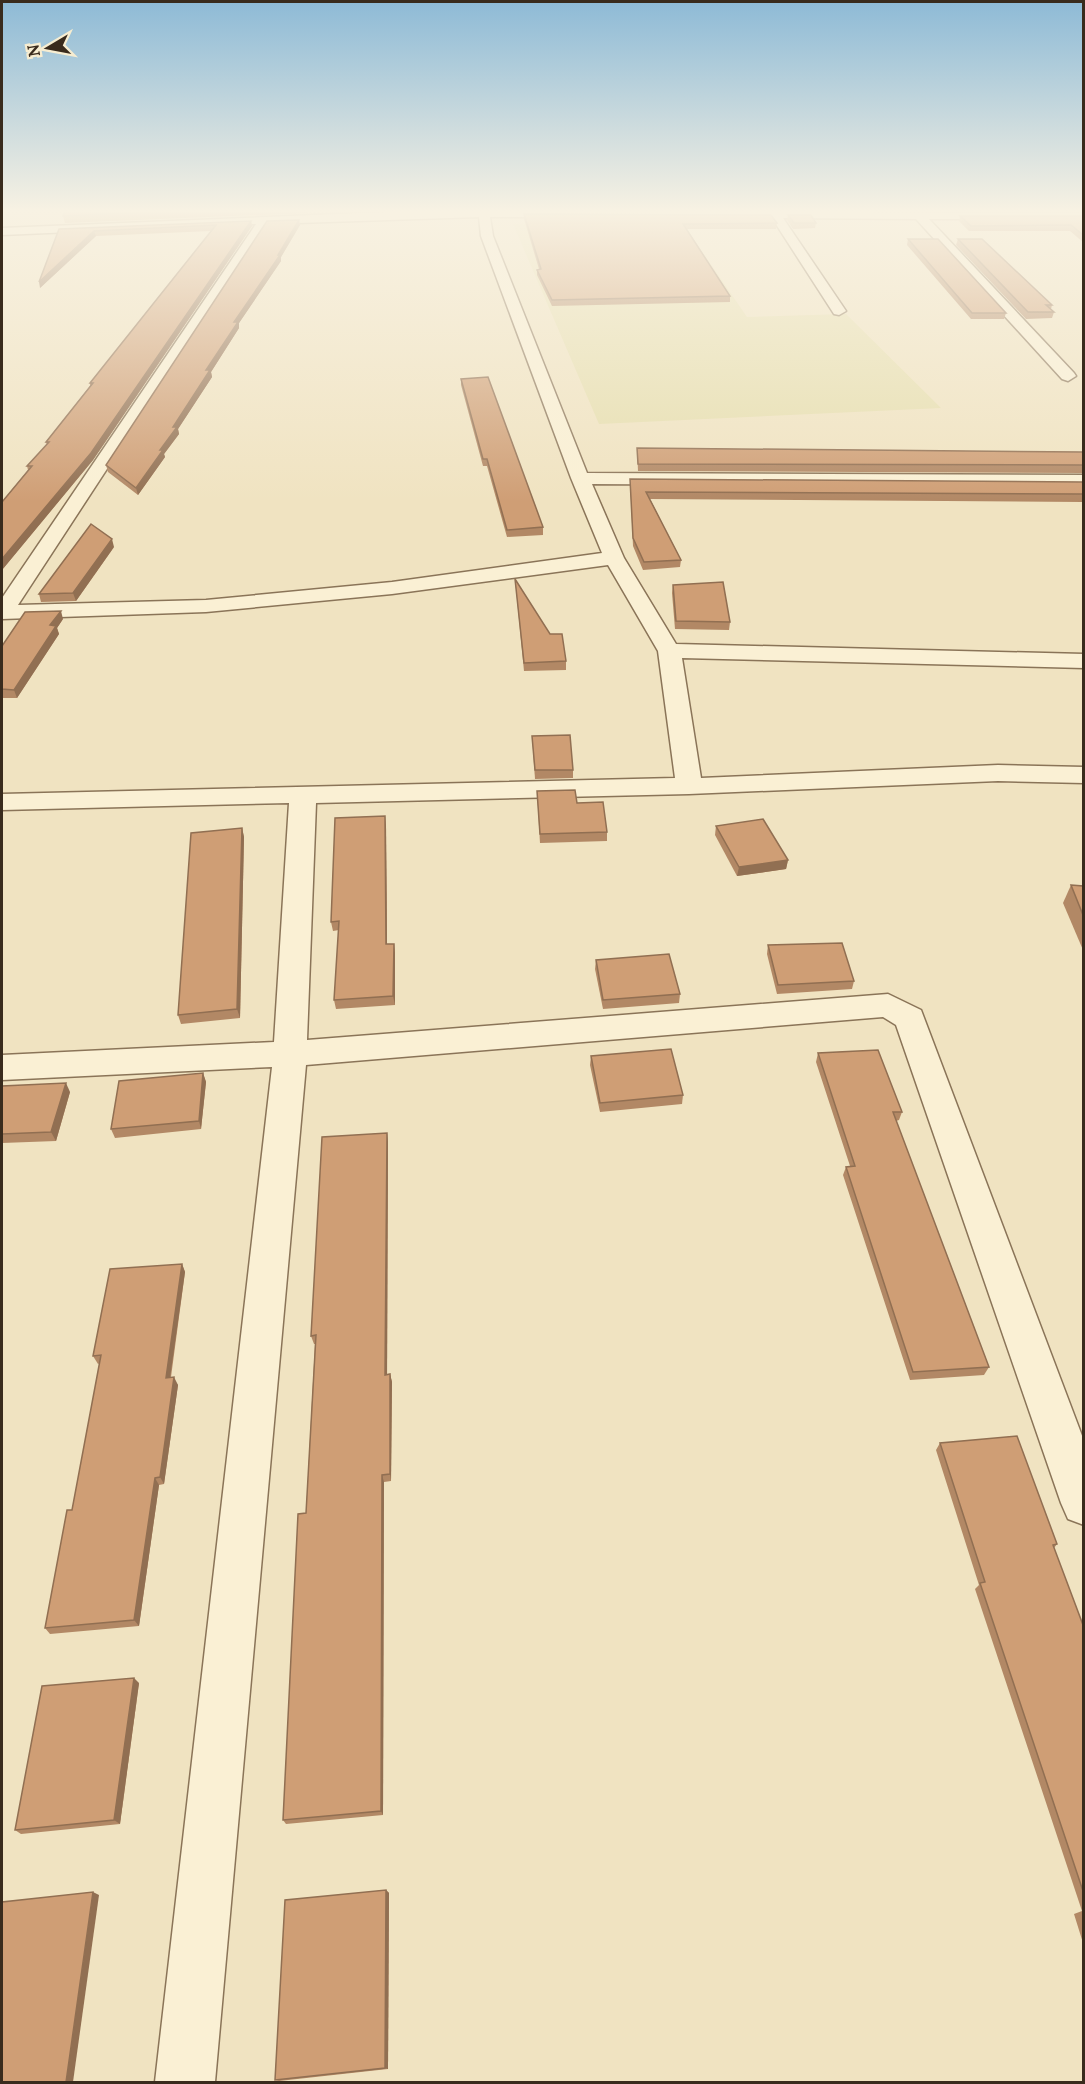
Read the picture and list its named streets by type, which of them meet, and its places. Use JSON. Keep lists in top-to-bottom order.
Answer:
{
  "north": "left"
}
